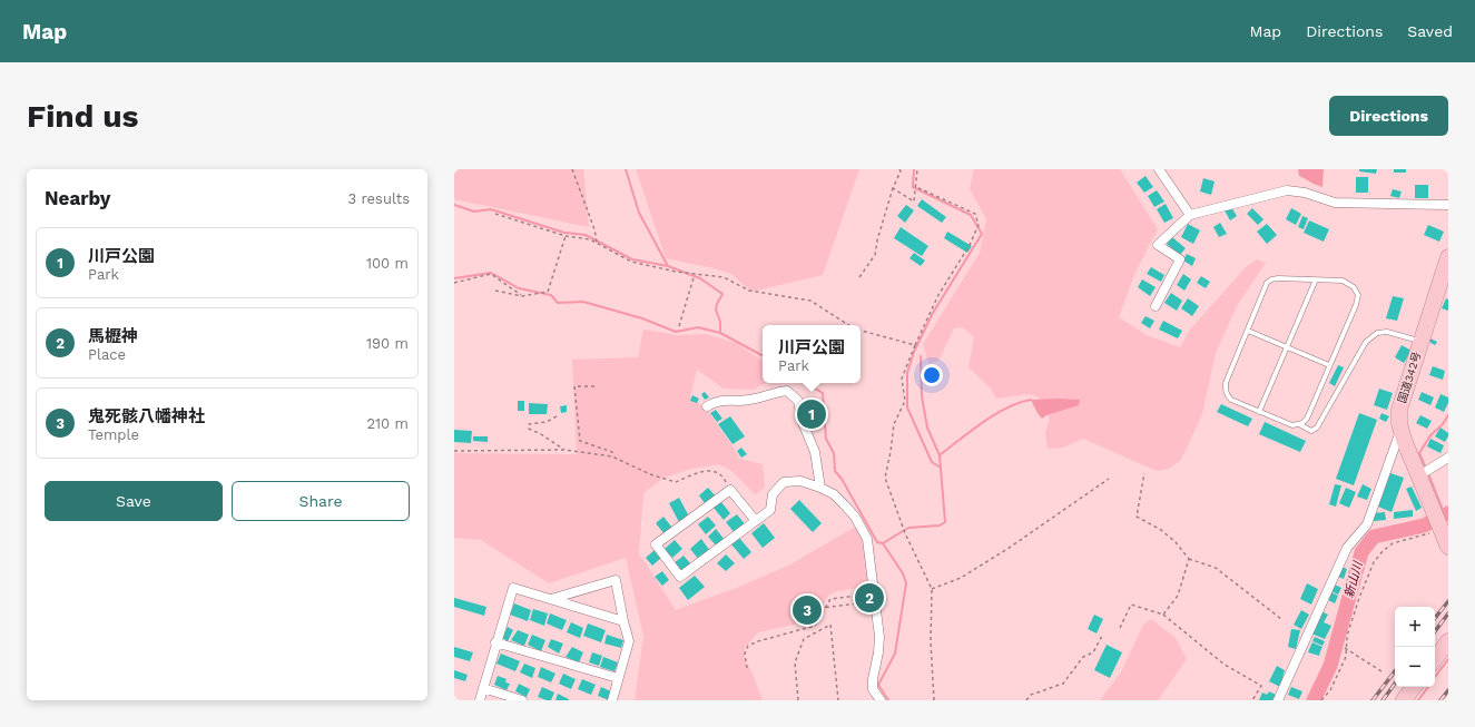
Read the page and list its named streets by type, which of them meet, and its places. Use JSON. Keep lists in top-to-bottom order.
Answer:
{
  "streets": {
    "highway": ["国道342号"]
  },
  "water": ["新山川"],
  "page": {
    "header": "Map",
    "nav": ["Map", "Directions", "Saved"],
    "buttons": [
      "Directions",
      ["Save", "Share"]
    ],
    "title": "Find us",
    "heading": ["Nearby", "3 results"],
    "list": [
      {
        "mark": "1",
        "name": "川戸公園",
        "note": "Park",
        "value": "100 m"
      },
      {
        "mark": "2",
        "name": "馬櫪神",
        "note": "Place",
        "value": "190 m"
      },
      {
        "mark": "3",
        "name": "鬼死骸八幡神社",
        "note": "Temple",
        "value": "210 m"
      }
    ],
    "popup": ["川戸公園", "Park"],
    "pins": ["1", "2", "3"],
    "map_buttons": ["+", "−"]
  }
}
